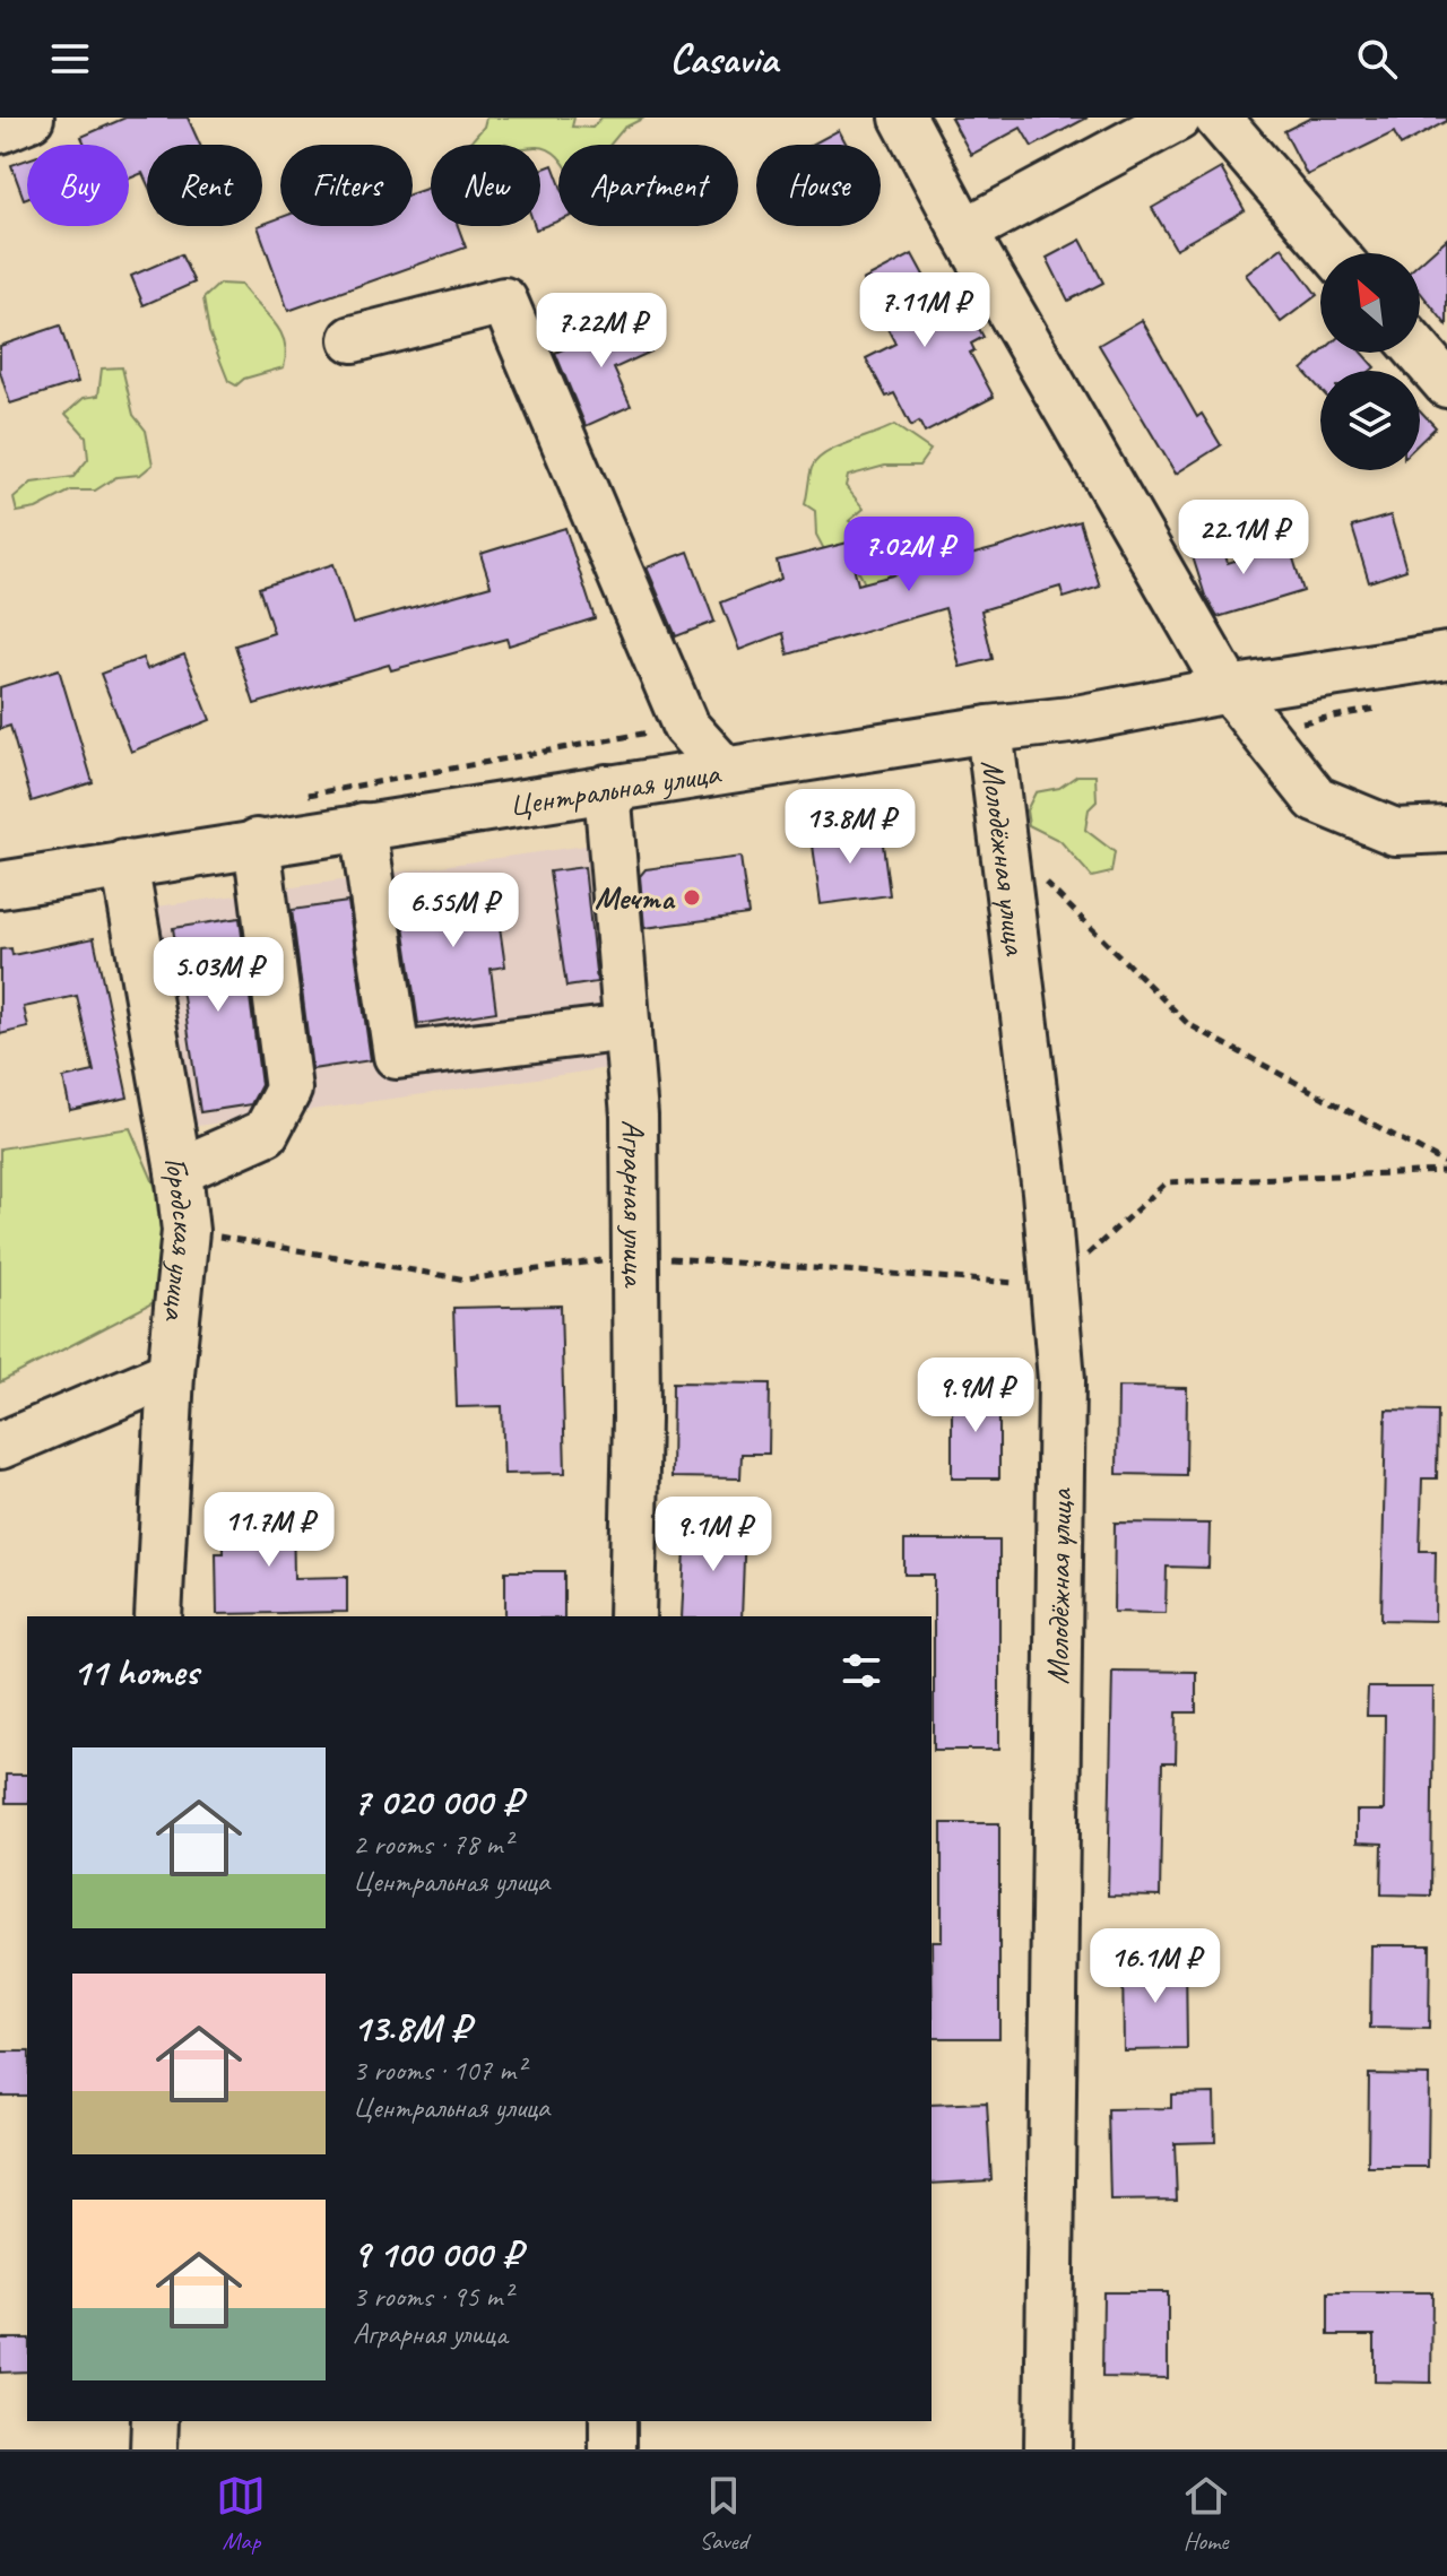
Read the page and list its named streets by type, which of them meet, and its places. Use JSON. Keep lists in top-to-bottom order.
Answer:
{
  "streets": {
    "street": [
      "Центральная улица",
      "Молодёжная улица",
      "Аграрная улица",
      "Городская улица"
    ]
  },
  "crossings": [
    ["Центральная улица", "Молодёжная улица"],
    ["Центральная улица", "Аграрная улица"],
    ["Центральная улица", "Городская улица"]
  ],
  "places": ["Мечта"],
  "north": "top left",
  "page": {
    "header": "Casavia",
    "chip": [
      "Buy",
      "Rent",
      "Filters",
      "New",
      "Apartment",
      "House"
    ],
    "price": [
      "7.11M ₽",
      "7.22M ₽",
      "22.1M ₽",
      "7.02M ₽",
      "13.8M ₽",
      "6.55M ₽",
      "5.03M ₽",
      "9.9M ₽",
      "11.7M ₽",
      "9.1M ₽",
      "16.1M ₽"
    ],
    "heading": "11 homes",
    "list": [
      {
        "name": "7 020 000 ₽",
        "note": "2 rooms · 78 m² · Центральная улица"
      },
      {
        "name": "13.8M ₽",
        "note": "3 rooms · 107 m² · Центральная улица"
      },
      {
        "name": "9 100 000 ₽",
        "note": "3 rooms · 95 m² · Аграрная улица"
      }
    ],
    "tabs": ["Map", "Saved", "Home"]
  }
}
